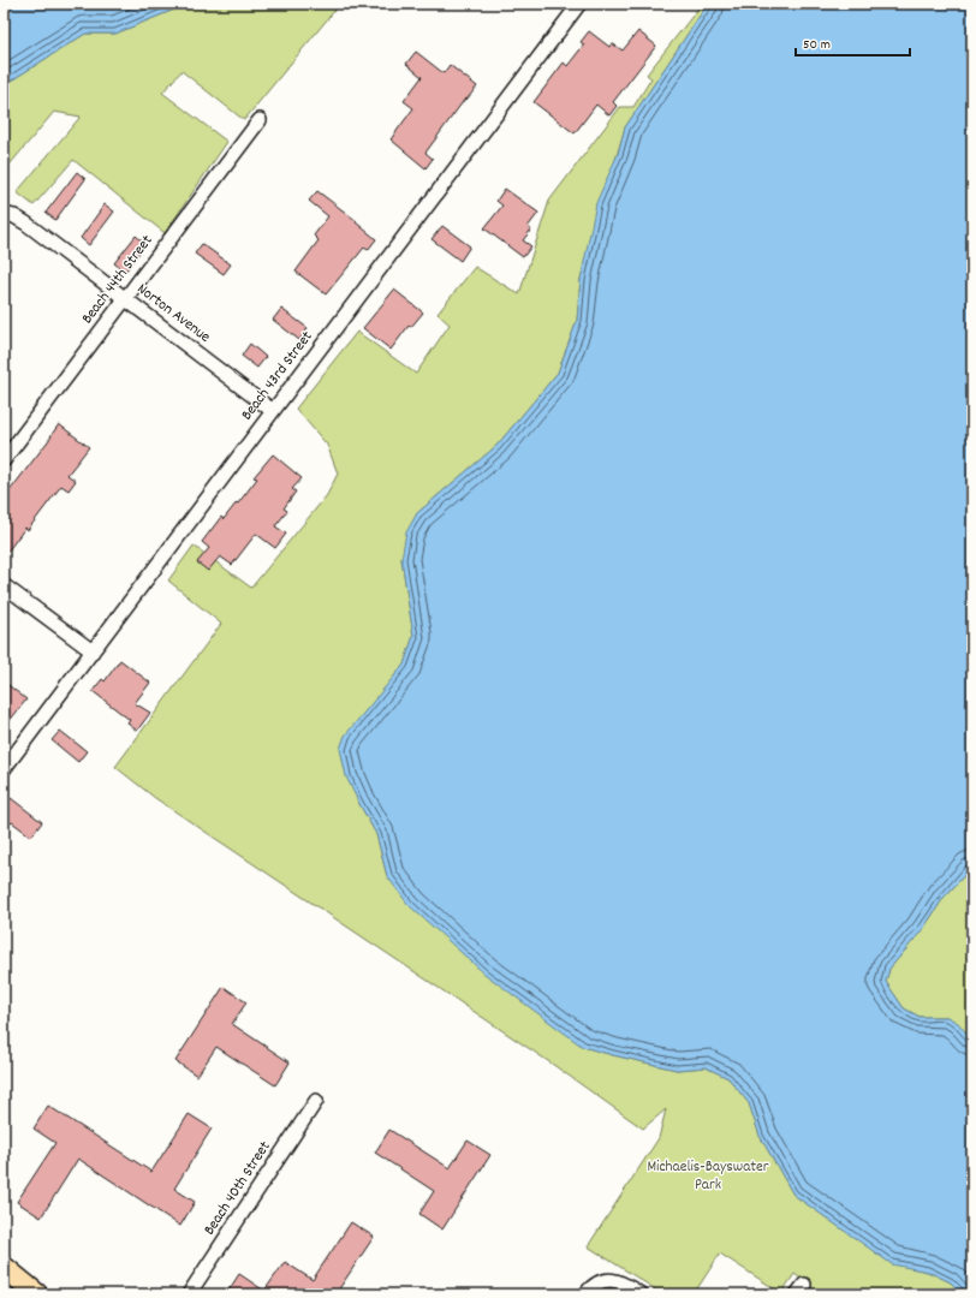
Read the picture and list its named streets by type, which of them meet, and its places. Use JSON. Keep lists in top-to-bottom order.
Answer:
{
  "streets": {
    "street": [
      "Beach 44th Street",
      "Norton Avenue",
      "Beach 43rd Street",
      "Beach 40th Street"
    ]
  },
  "crossings": [
    ["Beach 44th Street", "Norton Avenue"],
    ["Norton Avenue", "Beach 43rd Street"]
  ],
  "parks": ["Michaelis-Bayswater Park"],
  "scale_bar": "50 m"
}
